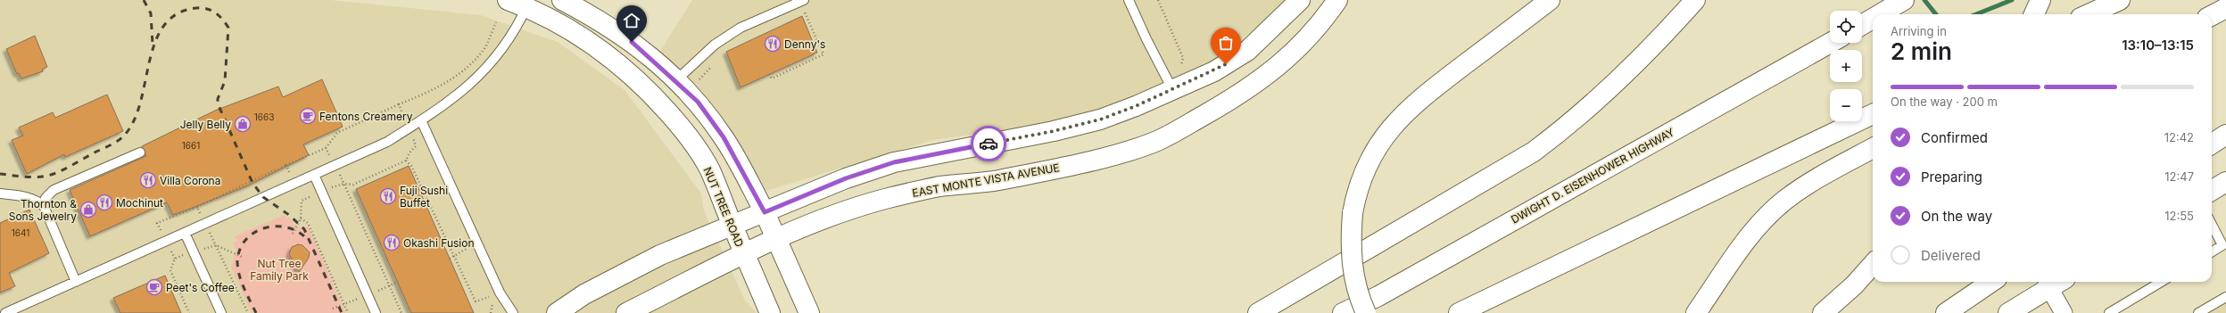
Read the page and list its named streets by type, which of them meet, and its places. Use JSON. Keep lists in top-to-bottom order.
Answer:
{
  "streets": {
    "main road": ["DWIGHT D. EISENHOWER HIGHWAY", "EAST MONTE VISTA AVENUE", "NUT TREE ROAD"]
  },
  "crossings": [
    ["EAST MONTE VISTA AVENUE", "NUT TREE ROAD"]
  ],
  "parks": ["Nut Tree Family Park"],
  "places": {
    "restaurant": [
      "Denny's",
      "Villa Corona",
      "Fuji Sushi Buffet",
      "Mochinut",
      "Okashi Fusion"
    ],
    "cafe": ["Fentons Creamery", "Peet's Coffee"],
    "shop": ["Jelly Belly", "Thornton & Sons Jewelry"]
  },
  "house_numbers": ["1663", "1661", "1641"],
  "page": {
    "map_buttons": ["+", "−"],
    "heading": ["2 min", "Arriving in", "13:10–13:15"],
    "bar": "On the way · 200 m",
    "list": [
      ["Confirmed", "12:42"],
      ["Preparing", "12:47"],
      ["On the way", "12:55"],
      "Delivered"
    ]
  }
}
